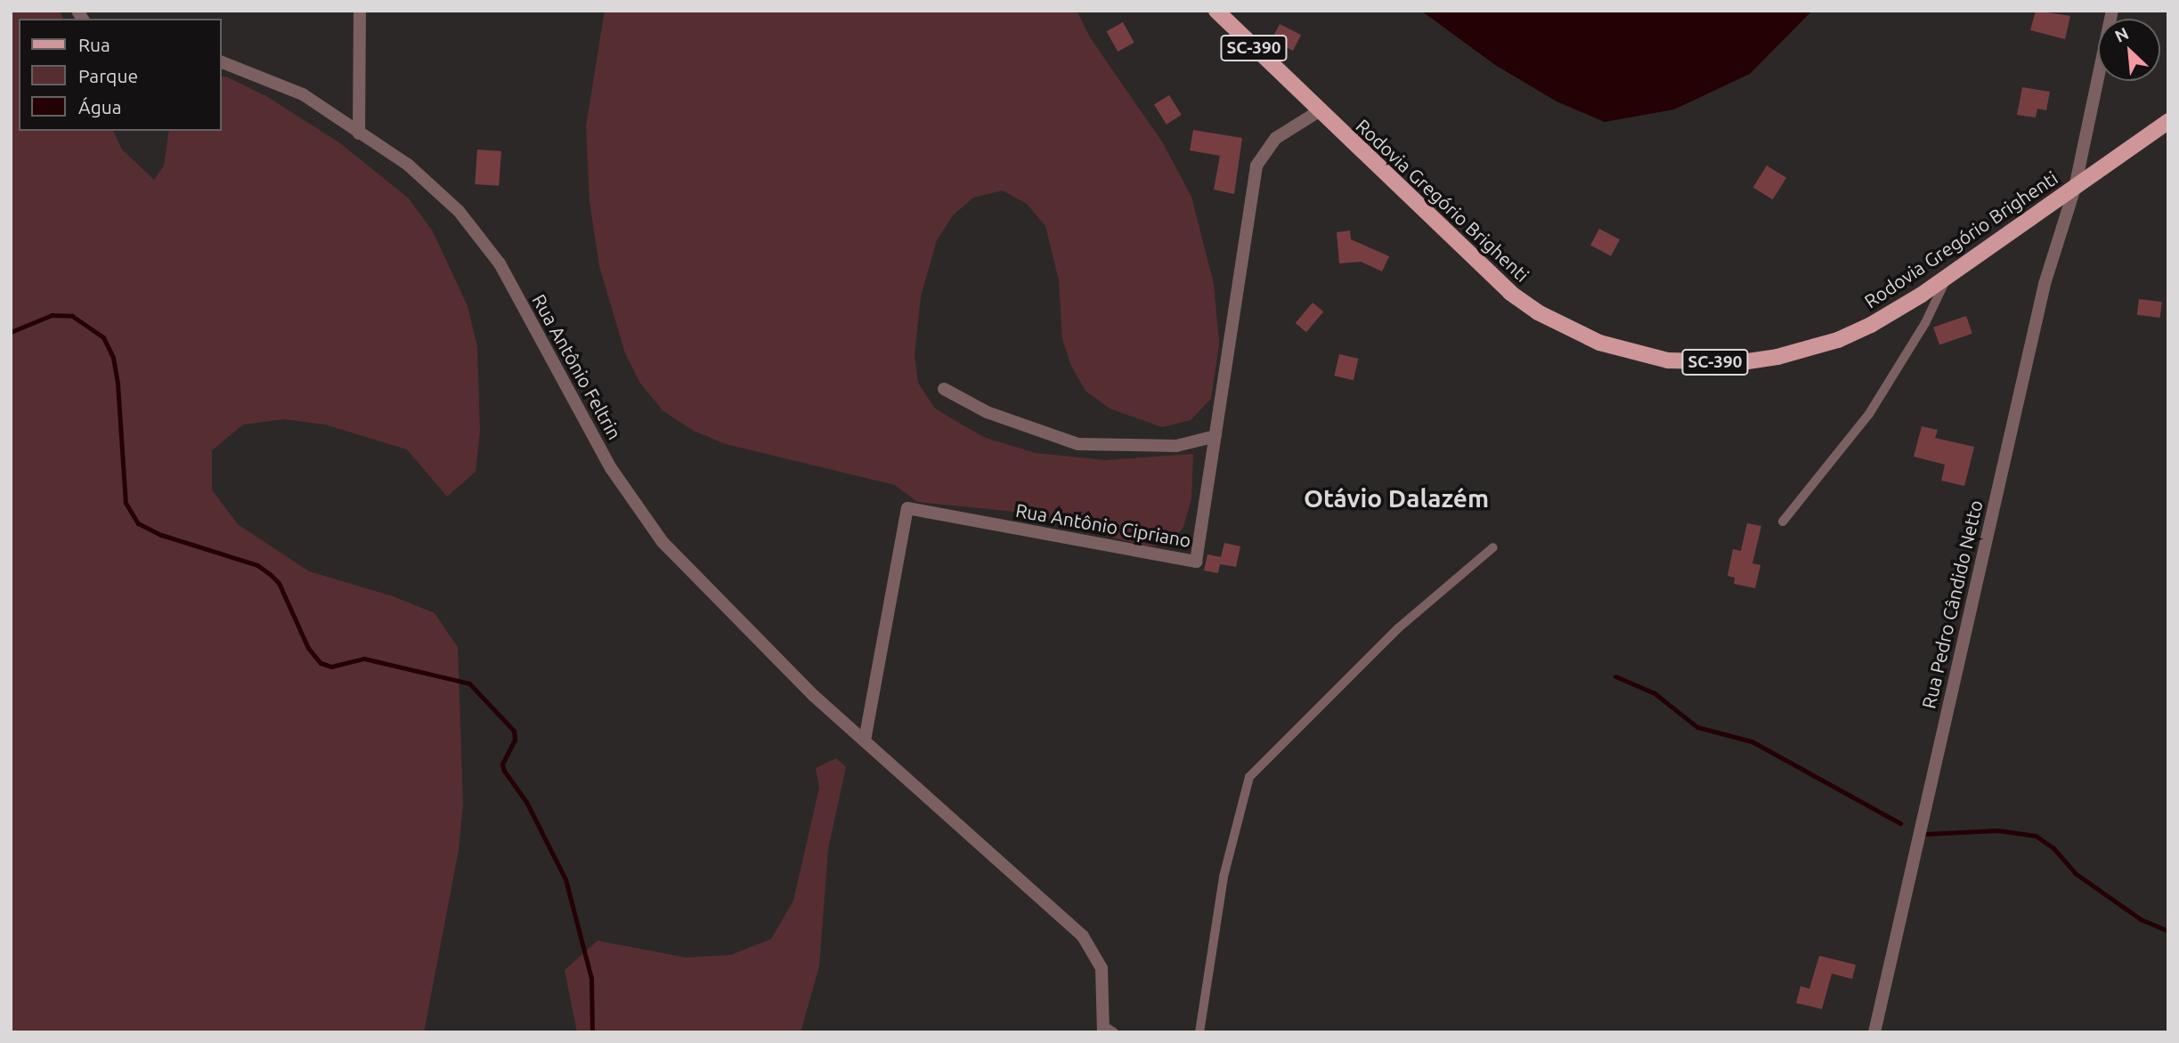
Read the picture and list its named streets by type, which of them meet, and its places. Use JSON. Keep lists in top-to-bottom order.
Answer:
{
  "streets": {
    "main road": ["SC-390", "Rodovia Gregório Brighenti"],
    "street": ["Rua Antônio Feltrin", "Rua Antônio Cipriano", "Rua Pedro Cândido Netto"]
  },
  "crossings": [
    ["Rodovia Gregório Brighenti", "Rua Antônio Cipriano"],
    ["Rodovia Gregório Brighenti", "Rua Pedro Cândido Netto"],
    ["Rua Antônio Feltrin", "Rua Antônio Cipriano"]
  ],
  "districts": ["Otávio Dalazém"],
  "legend": ["Rua", "Parque", "Água"],
  "north": "top left"
}
